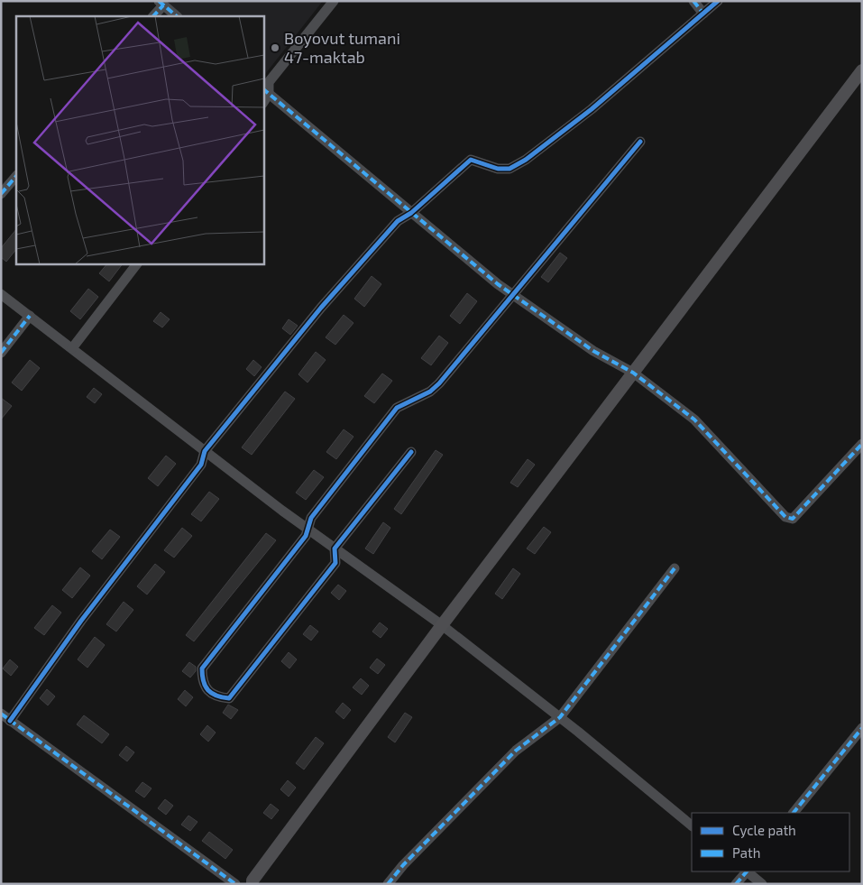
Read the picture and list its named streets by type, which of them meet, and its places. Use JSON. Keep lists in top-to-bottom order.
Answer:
{
  "places": ["Boyovut tumani 47-maktab"],
  "legend": ["Cycle path", "Path"]
}
